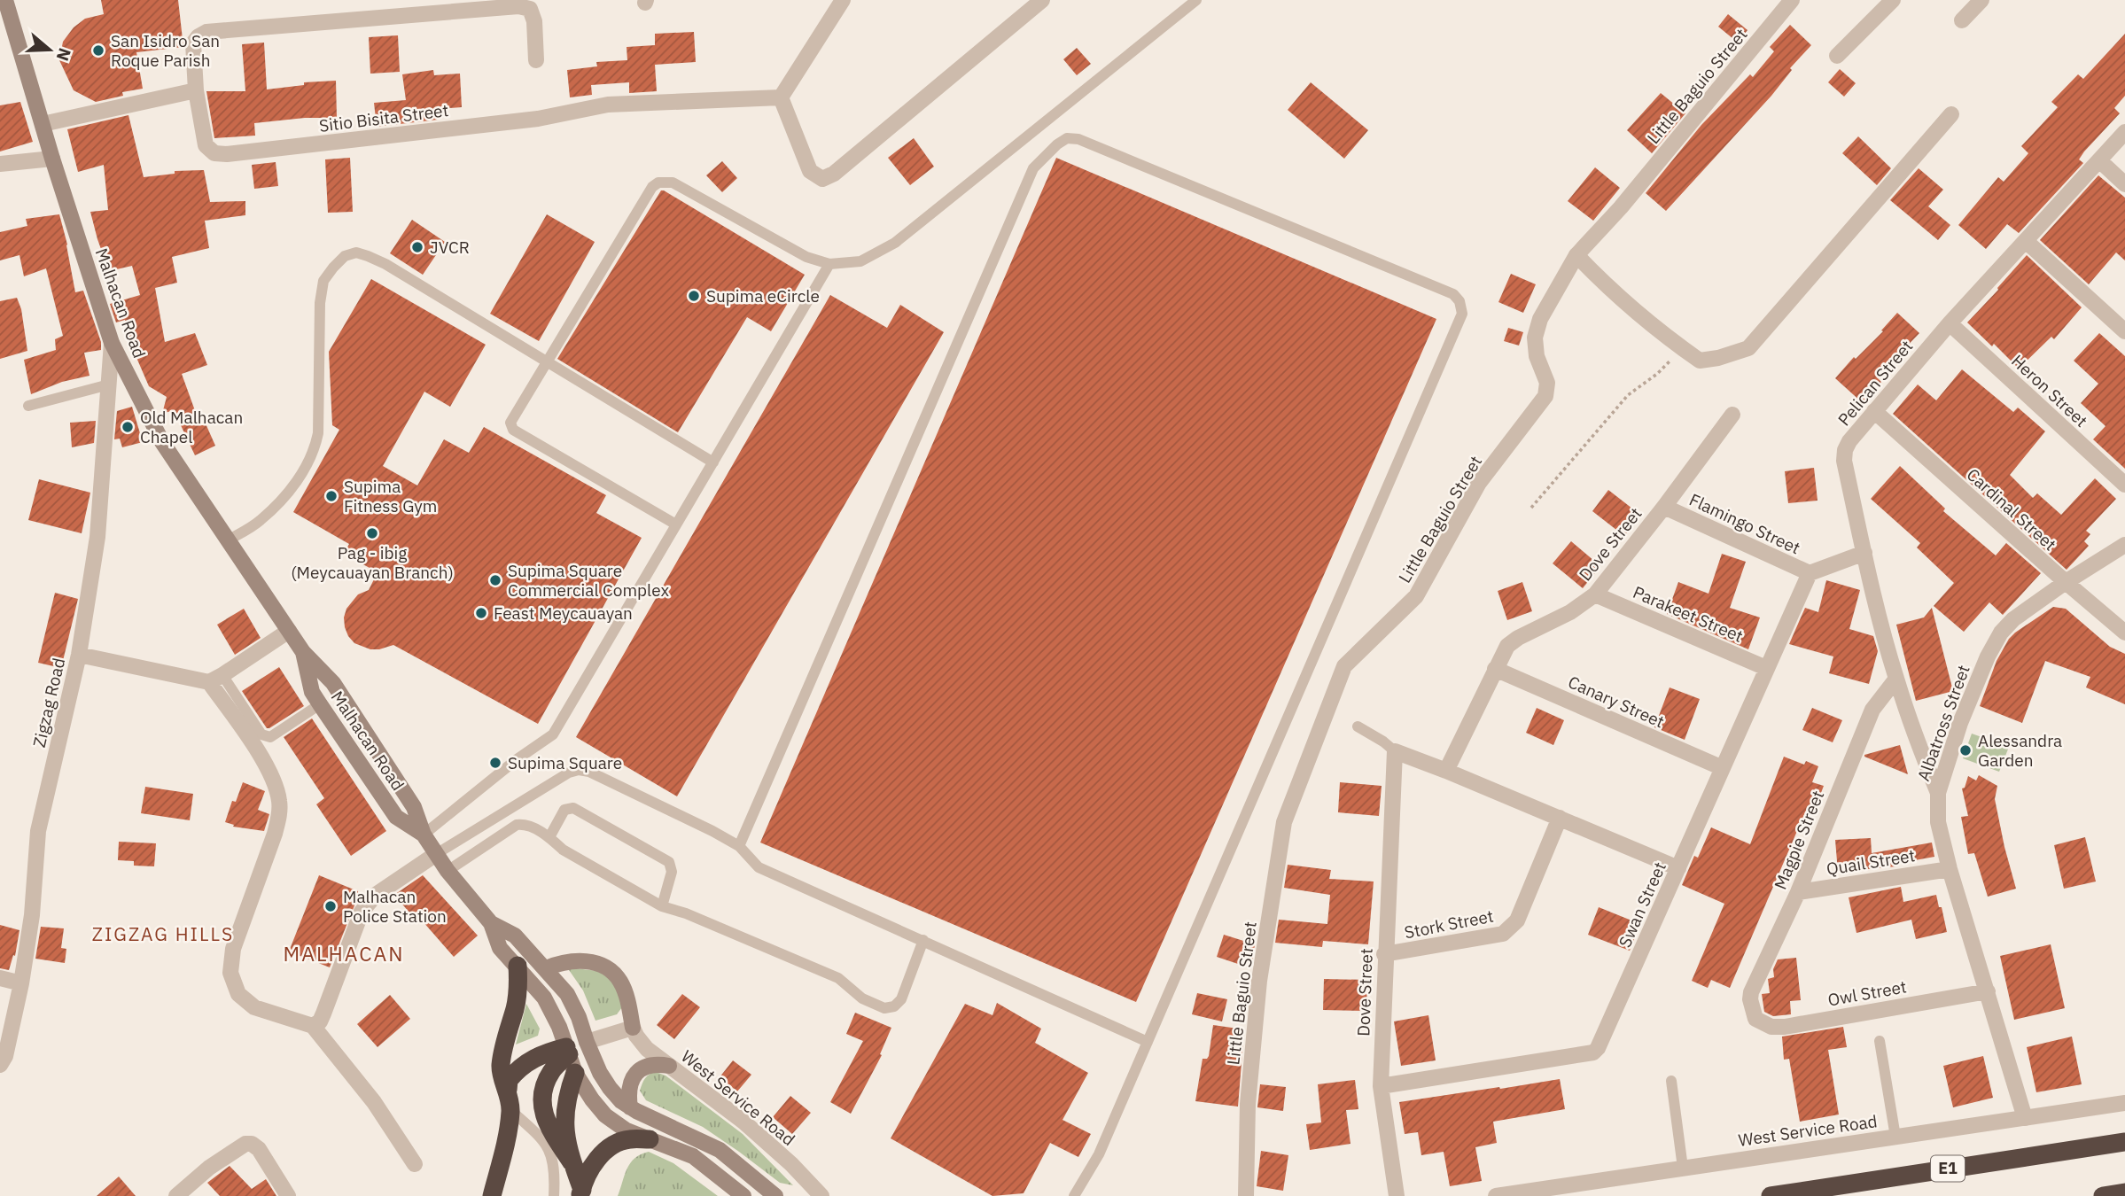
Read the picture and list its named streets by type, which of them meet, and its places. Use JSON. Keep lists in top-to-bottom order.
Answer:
{
  "streets": {
    "highway": ["E1"],
    "main road": ["Malhacan Road"],
    "street": [
      "Little Baguio Street",
      "Sitio Bisita Street",
      "Pelican Street",
      "Heron Street",
      "Cardinal Street",
      "Flamingo Street",
      "Dove Street",
      "Parakeet Street",
      "Canary Street",
      "Zigzag Road",
      "Albatross Street",
      "Magpie Street",
      "Quail Street",
      "Swan Street",
      "Stork Street",
      "Owl Street",
      "West Service Road"
    ]
  },
  "crossings": [
    ["Malhacan Road", "Zigzag Road"],
    ["Pelican Street", "Heron Street"],
    ["Pelican Street", "Cardinal Street"],
    ["Pelican Street", "Albatross Street"],
    ["Pelican Street", "Magpie Street"],
    ["Cardinal Street", "Albatross Street"],
    ["Flamingo Street", "Dove Street"],
    ["Flamingo Street", "Swan Street"],
    ["Dove Street", "Parakeet Street"],
    ["Dove Street", "Canary Street"],
    ["Dove Street", "Swan Street"],
    ["Dove Street", "Stork Street"],
    ["Parakeet Street", "Swan Street"],
    ["Canary Street", "Swan Street"],
    ["Albatross Street", "Quail Street"],
    ["Albatross Street", "Owl Street"],
    ["Albatross Street", "West Service Road"],
    ["Magpie Street", "Quail Street"],
    ["Magpie Street", "Owl Street"]
  ],
  "districts": ["ZIGZAG HILLS", "MALHACAN"],
  "places": [
    "San Isidro San Roque Parish",
    "JVCR",
    "Supima eCircle",
    "Old Malhacan Chapel",
    "Supima Fitness Gym",
    "Pag - ibig (Meycauayan Branch)",
    "Supima Square Commercial Complex",
    "Feast Meycauayan",
    "Alessandra Garden",
    "Supima Square",
    "Malhacan Police Station"
  ],
  "north": "right"
}
